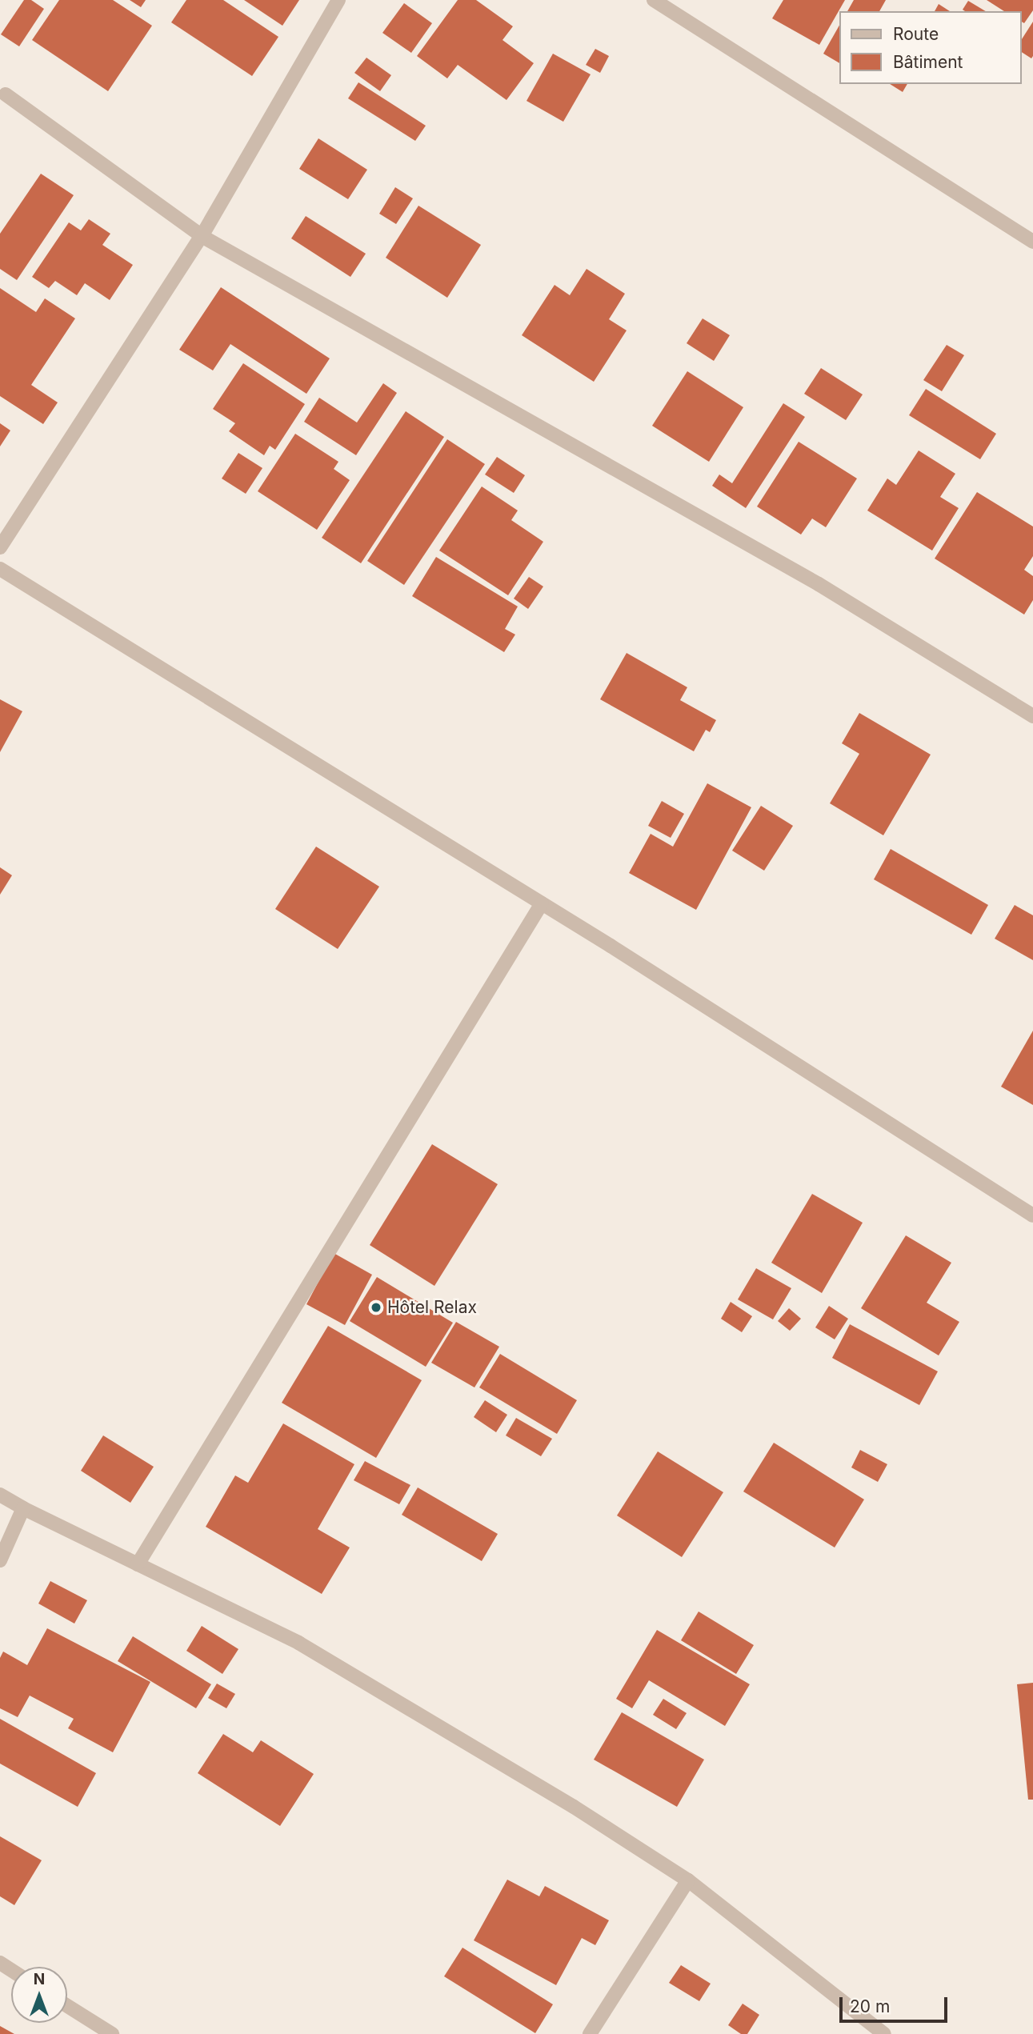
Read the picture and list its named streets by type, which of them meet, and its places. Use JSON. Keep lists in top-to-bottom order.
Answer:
{
  "places": ["Hôtel Relax"],
  "legend": ["Route", "Bâtiment"],
  "scale_bar": "20 m",
  "north": "top"
}
